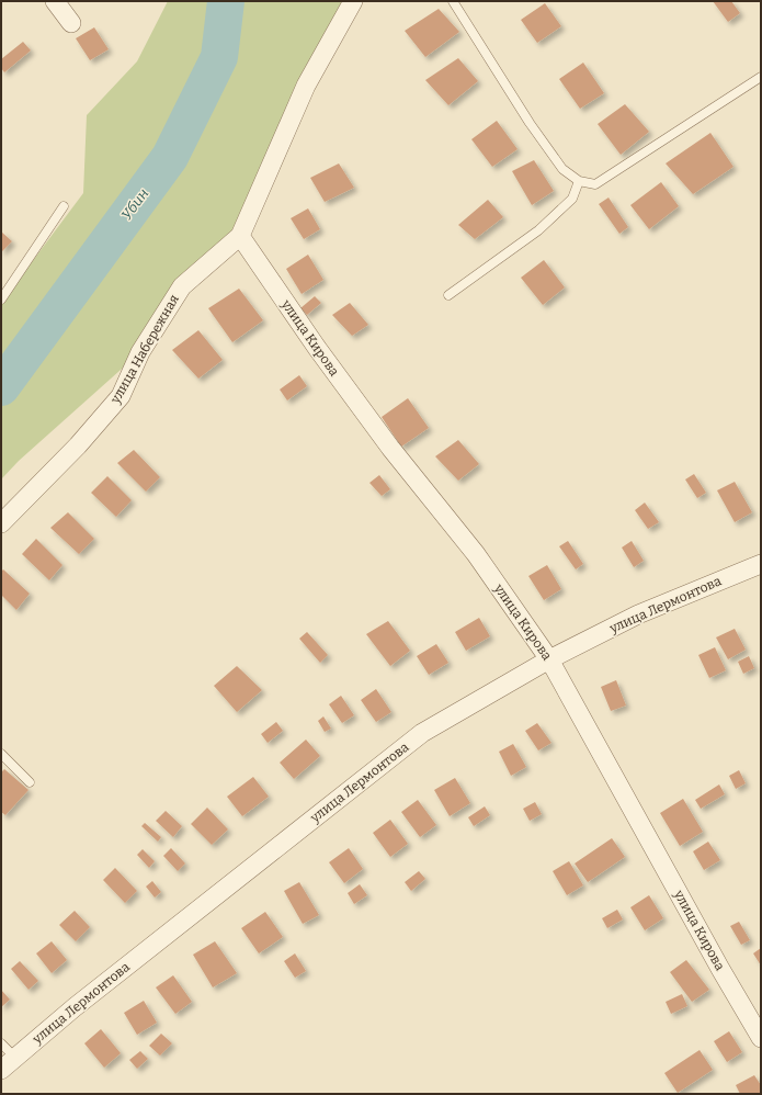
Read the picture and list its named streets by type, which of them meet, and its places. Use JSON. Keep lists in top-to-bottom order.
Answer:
{
  "streets": {
    "street": ["улица Кирова", "улица Набережная", "улица Лермонтова"]
  },
  "crossings": [
    ["улица Кирова", "улица Набережная"],
    ["улица Кирова", "улица Лермонтова"]
  ],
  "water": ["Убин"]
}
